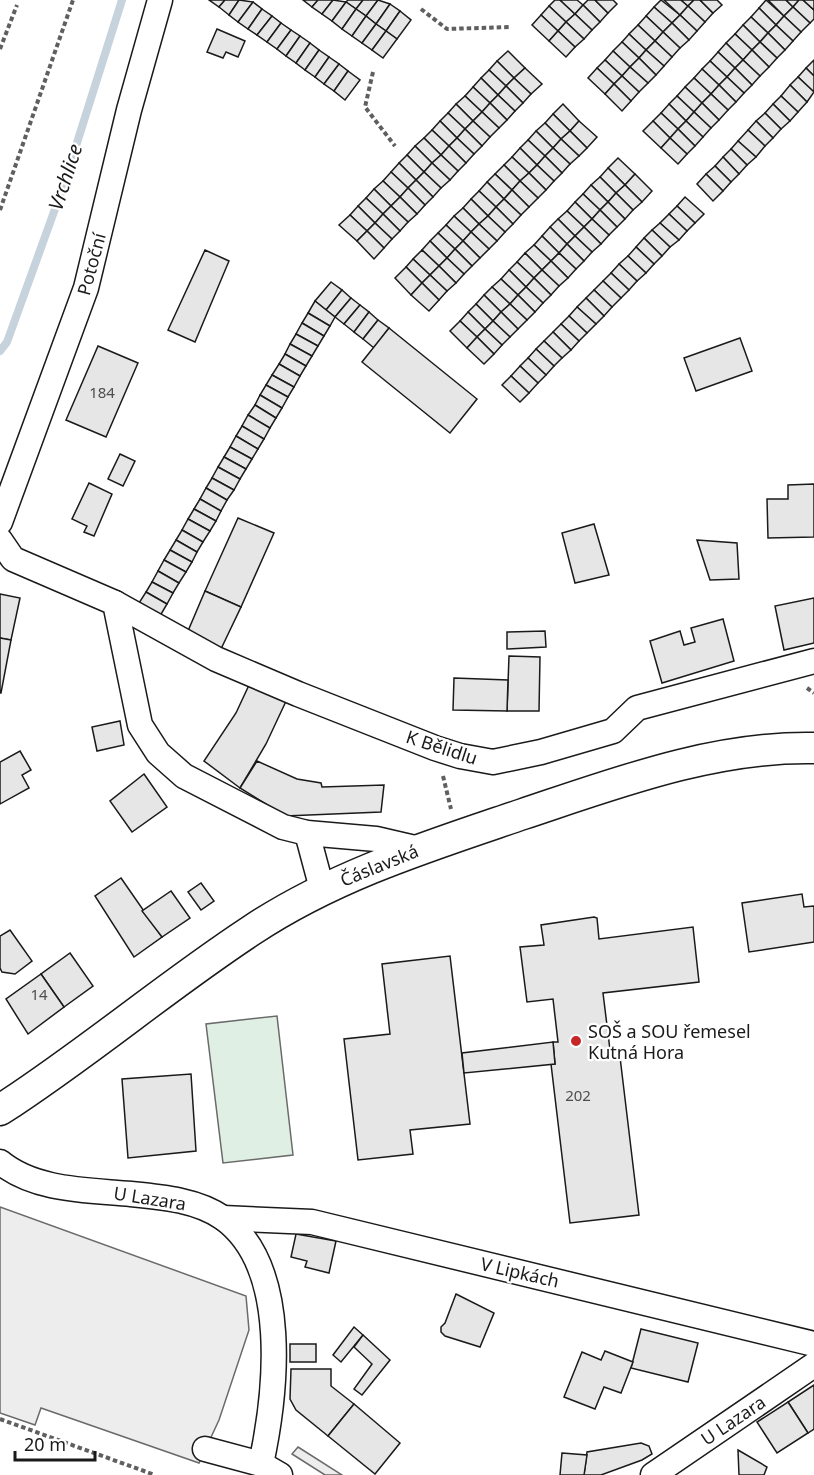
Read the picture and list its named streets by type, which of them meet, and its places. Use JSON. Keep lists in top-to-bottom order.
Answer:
{
  "streets": {
    "street": [
      "Potoční",
      "K Bělidlu",
      "Čáslavská",
      "U Lazara",
      "V Lipkách"
    ]
  },
  "crossings": [
    ["U Lazara", "V Lipkách"]
  ],
  "water": ["Vrchlice"],
  "places": ["SOŠ a SOU řemesel Kutná Hora"],
  "house_numbers": ["184", "14", "202"],
  "scale_bar": "20 m"
}
